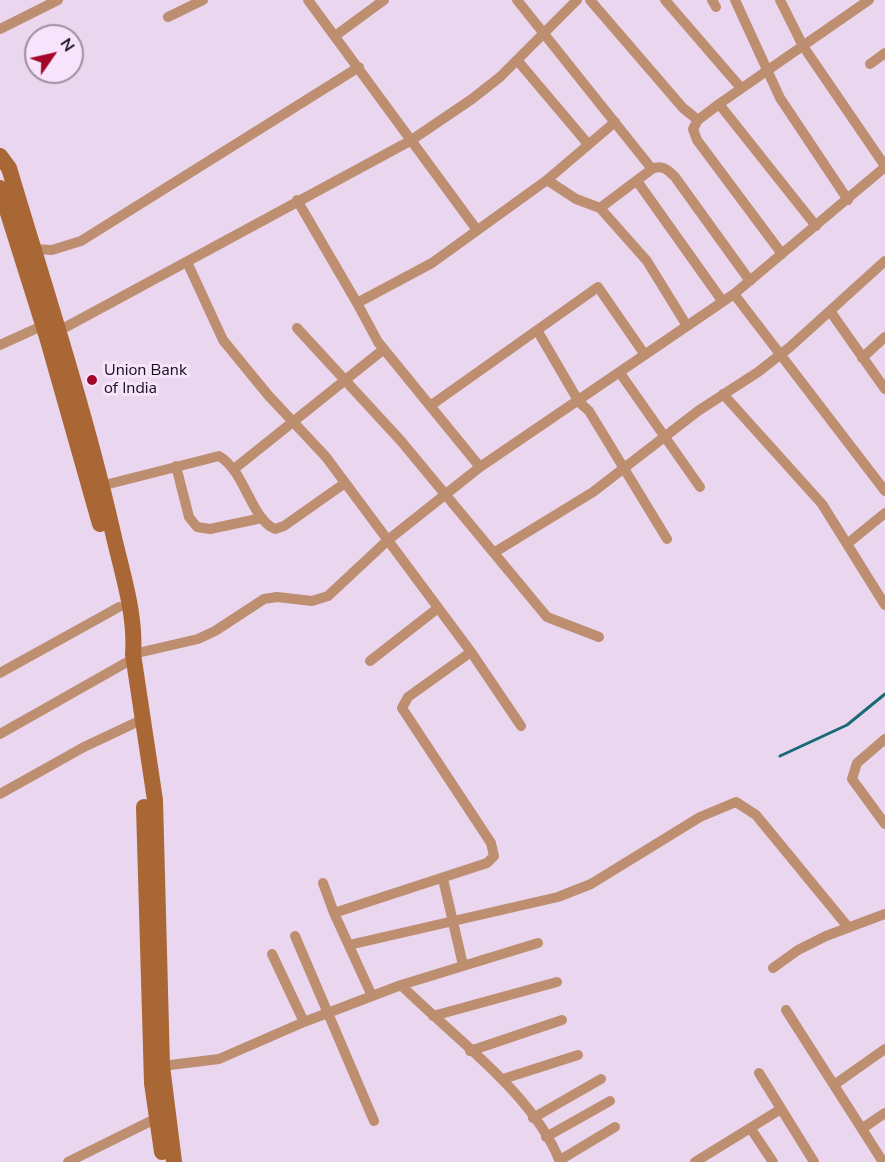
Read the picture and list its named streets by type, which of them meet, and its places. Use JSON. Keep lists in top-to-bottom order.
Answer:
{
  "places": ["Union Bank of India"],
  "north": "top right"
}
